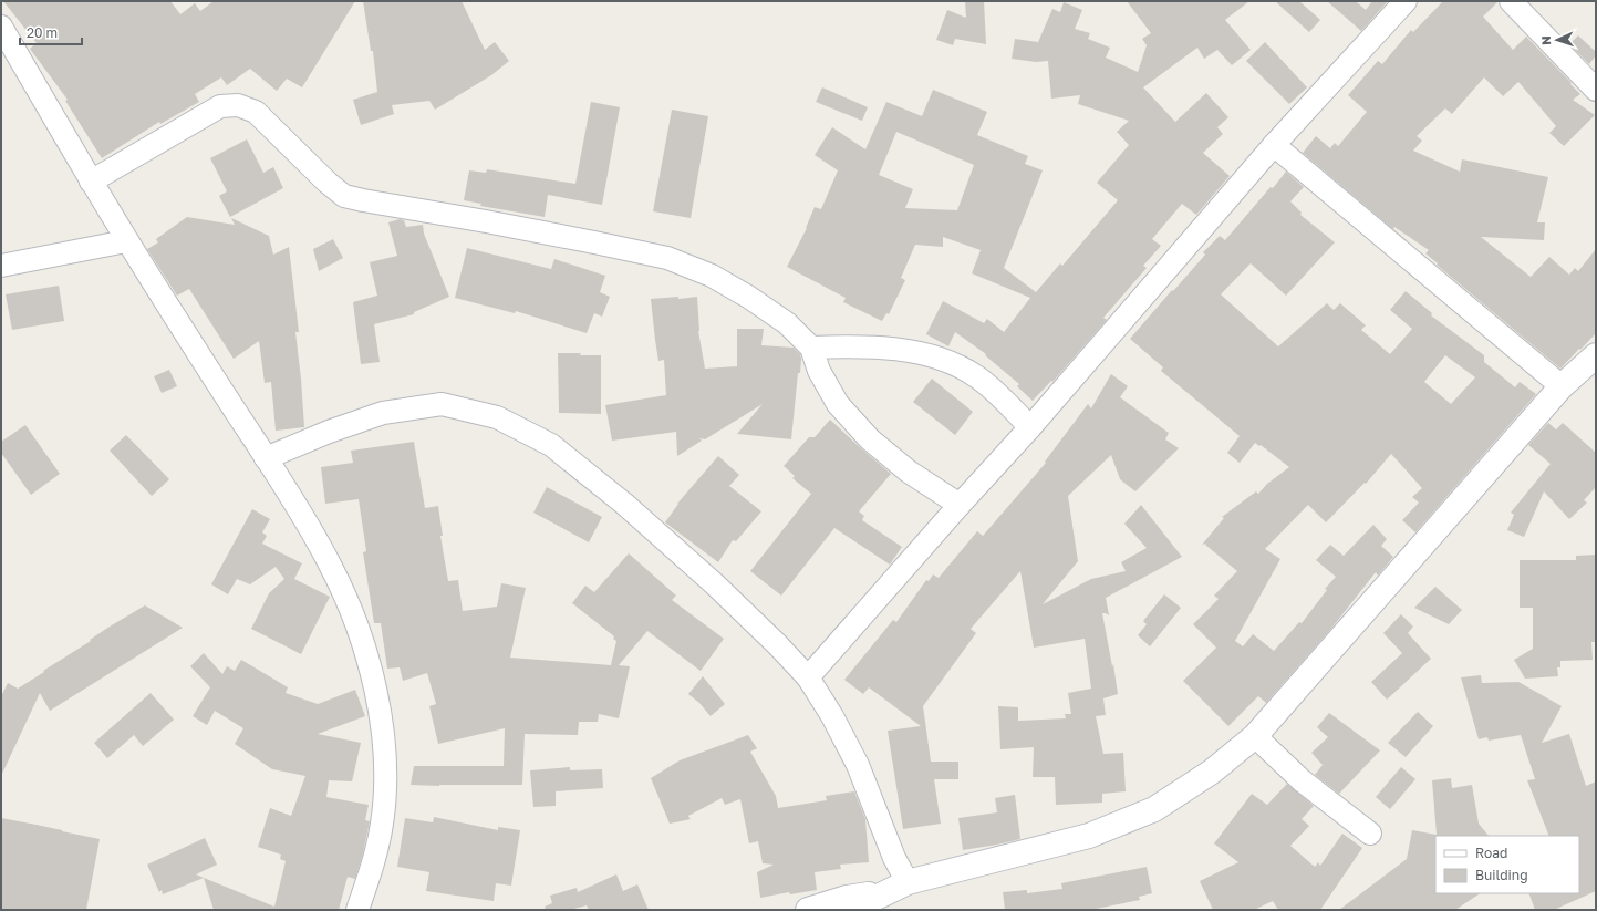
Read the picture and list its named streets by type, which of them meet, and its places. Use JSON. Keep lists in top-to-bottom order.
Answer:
{
  "legend": ["Road", "Building"],
  "scale_bar": "20 m",
  "north": "left"
}
